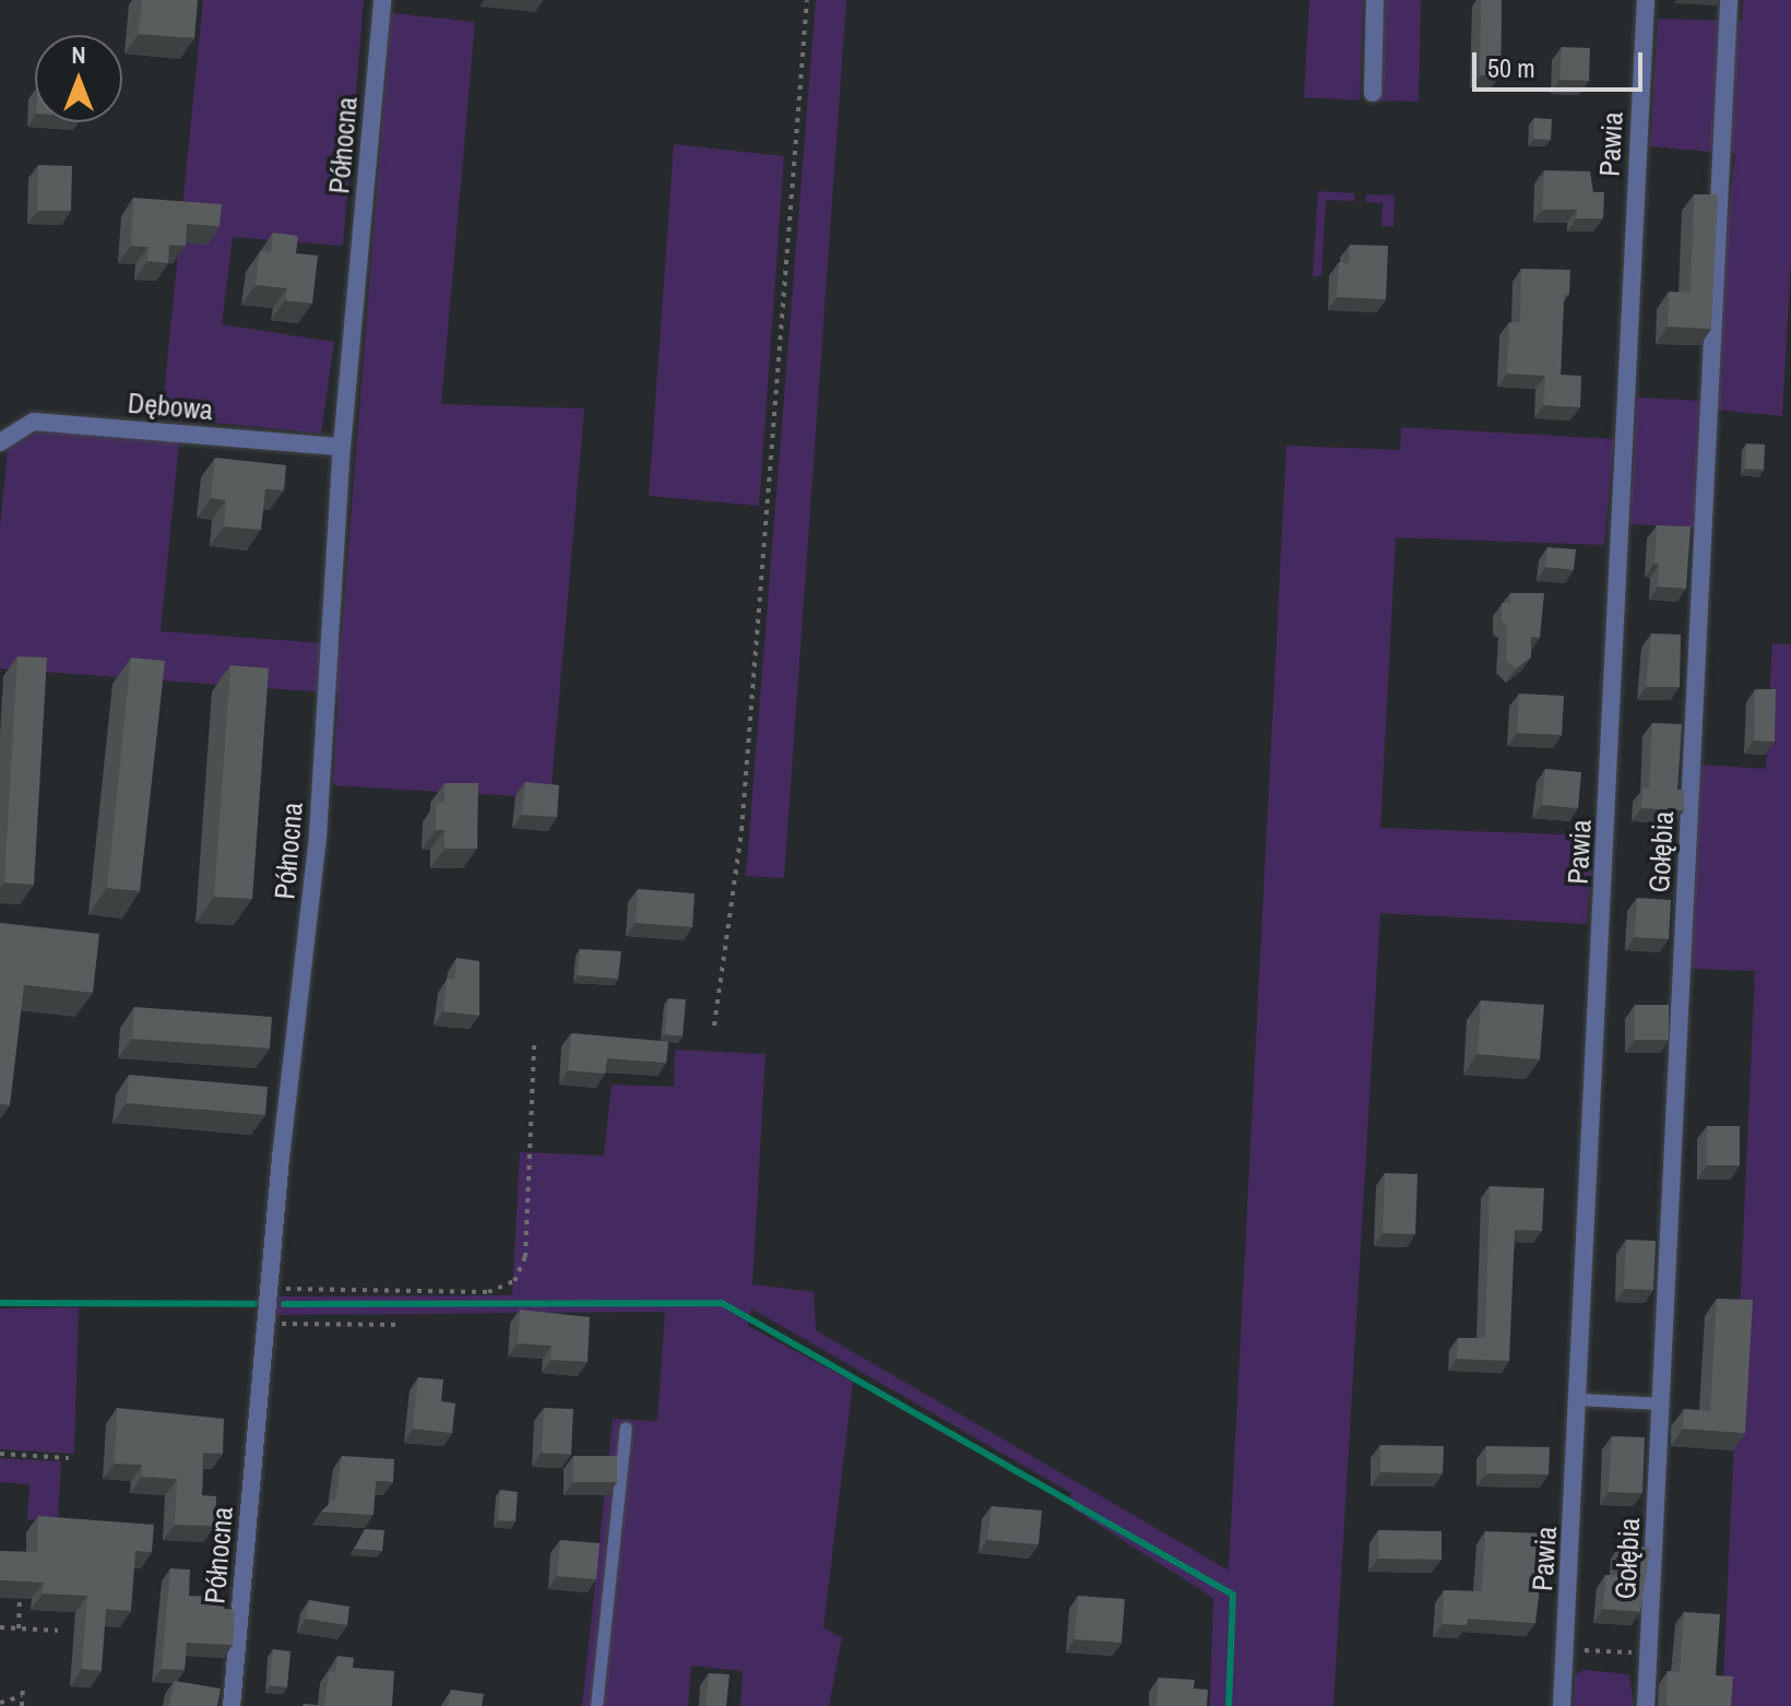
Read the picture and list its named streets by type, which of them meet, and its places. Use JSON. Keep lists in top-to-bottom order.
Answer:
{
  "streets": {
    "street": [
      "Pawia",
      "Północna",
      "Dębowa",
      "Gołębia"
    ]
  },
  "crossings": [
    ["Północna", "Dębowa"]
  ],
  "scale_bar": "50 m",
  "north": "top"
}
